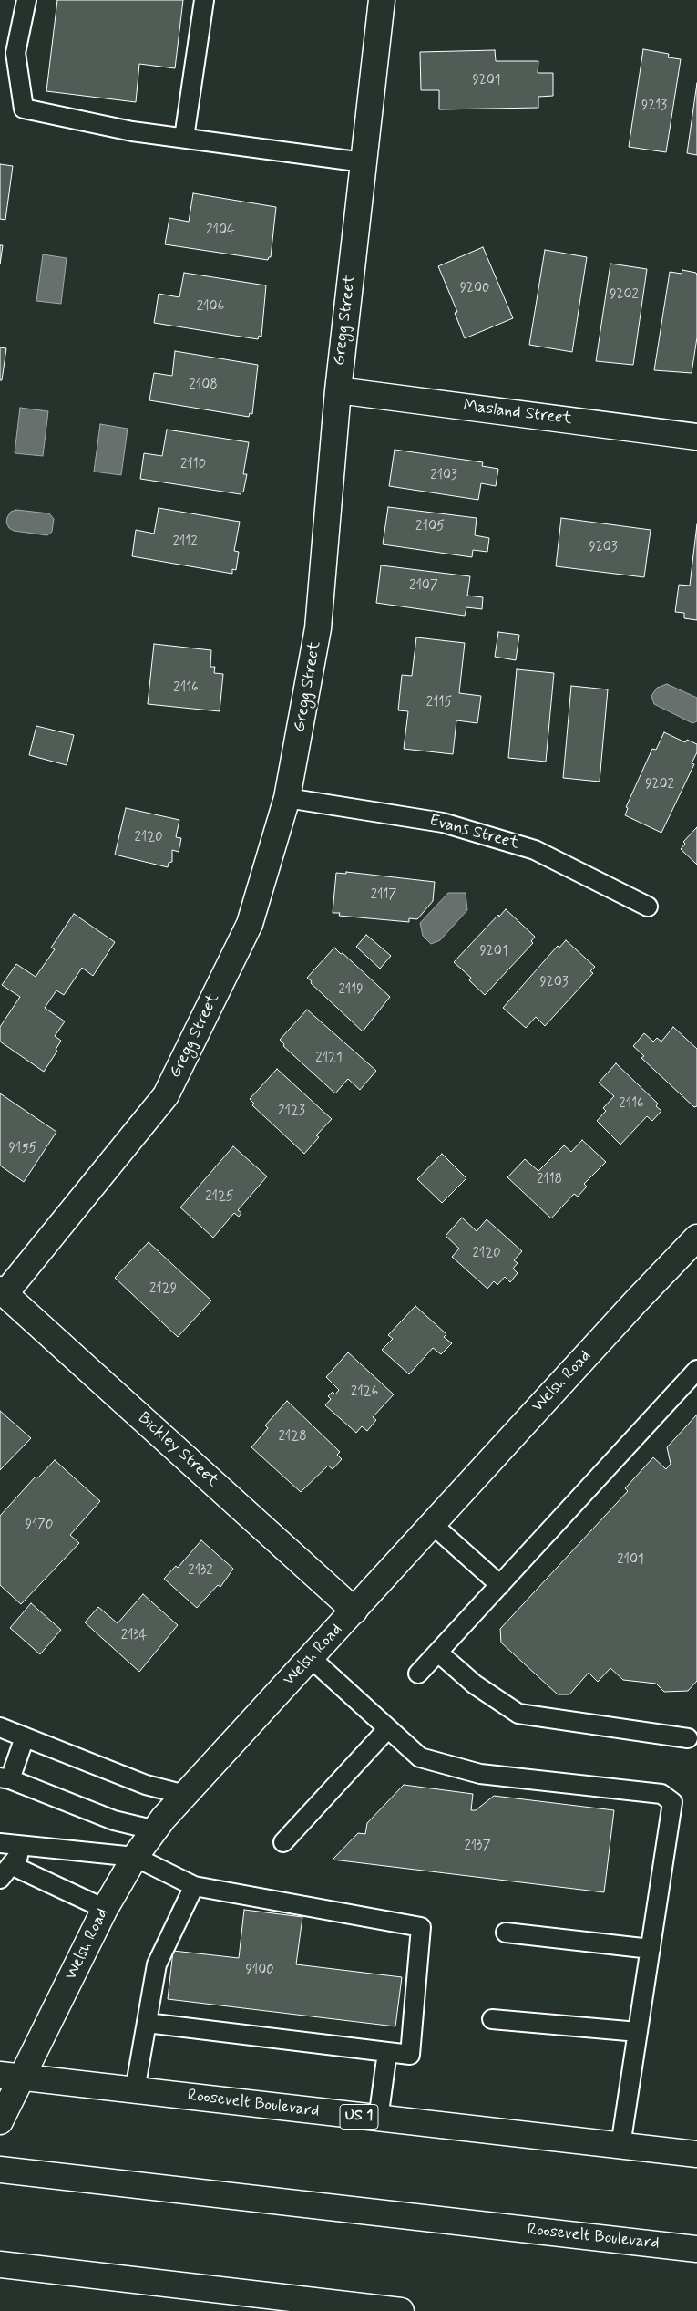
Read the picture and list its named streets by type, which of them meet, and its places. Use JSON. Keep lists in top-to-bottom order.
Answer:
{
  "streets": {
    "main road": [
      "Gregg Street",
      "Masland Street",
      "Welsh Road",
      "Bickley Street",
      "Roosevelt Boulevard",
      "US 1"
    ],
    "lane": ["Evans Street"]
  },
  "crossings": [
    ["Gregg Street", "Masland Street"],
    ["Gregg Street", "Evans Street"],
    ["Gregg Street", "Bickley Street"],
    ["Welsh Road", "Bickley Street"],
    ["Welsh Road", "Roosevelt Boulevard"]
  ],
  "house_numbers": [
    "9201",
    "9213",
    "2104",
    "9200",
    "9202",
    "2106",
    "2108",
    "2110",
    "2103",
    "2105",
    "2112",
    "9203",
    "2107",
    "2116",
    "2115",
    "9202",
    "2120",
    "2117",
    "9201",
    "9203",
    "2119",
    "2121",
    "2116",
    "2123",
    "9155",
    "2118",
    "2125",
    "2120",
    "2129",
    "2126",
    "2128",
    "9170",
    "2101",
    "2132",
    "2134",
    "2137",
    "9100"
  ]
}
